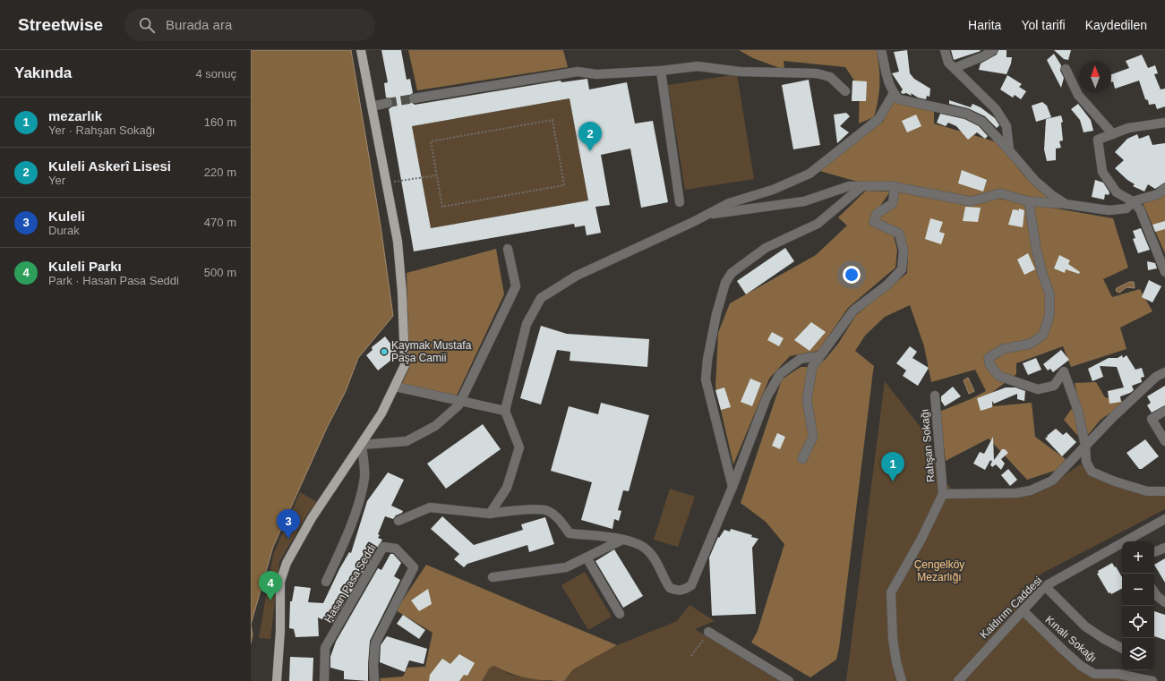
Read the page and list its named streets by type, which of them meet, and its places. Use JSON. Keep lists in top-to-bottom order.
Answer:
{
  "streets": {
    "street": [
      "Rahşan Sokağı",
      "Hasan Pasa Seddi",
      "Kaldırım Caddesi",
      "Kınalı Sokağı"
    ]
  },
  "crossings": [
    ["Kaldırım Caddesi", "Kınalı Sokağı"]
  ],
  "parks": ["Çengelköy Mezarlığı"],
  "places": ["Kaymak Mustafa Paşa Camii"],
  "north": "top",
  "page": {
    "header": "Streetwise",
    "search": "Burada ara",
    "nav": ["Harita", "Yol tarifi", "Kaydedilen"],
    "heading": ["Yakında", "4 sonuç"],
    "list": [
      {
        "mark": "1",
        "name": "mezarlık",
        "note": "Yer · Rahşan Sokağı",
        "value": "160 m"
      },
      {
        "mark": "2",
        "name": "Kuleli Askerî Lisesi",
        "note": "Yer",
        "value": "220 m"
      },
      {
        "mark": "3",
        "name": "Kuleli",
        "note": "Durak",
        "value": "470 m"
      },
      {
        "mark": "4",
        "name": "Kuleli Parkı",
        "note": "Park · Hasan Pasa Seddi",
        "value": "500 m"
      }
    ],
    "pins": [
      "2",
      "1",
      "3",
      "4"
    ],
    "map_buttons": ["+", "−"]
  }
}
